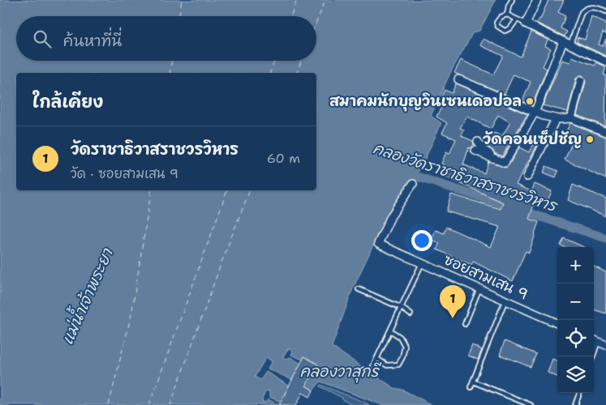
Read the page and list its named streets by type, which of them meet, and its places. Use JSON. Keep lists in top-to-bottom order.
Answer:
{
  "streets": {
    "street": ["ซอยสามเสน 9"]
  },
  "water": ["คลองวัดราชาธิวาสราชวรวิหาร", "แม่น้ำเจ้าพระยา", "คลองวาสุกรี"],
  "places": ["สมาคมนักบุญวินเซนเดอปอล", "วัดคอนเซ็ปชัญ"],
  "page": {
    "search": "ค้นหาที่นี่",
    "heading": "ใกล้เคียง",
    "list": [
      {
        "mark": "1",
        "name": "วัดราชาธิวาสราชวรวิหาร",
        "note": "วัด · ซอยสามเสน 9",
        "value": "60 m"
      }
    ],
    "map_buttons": ["+", "−"],
    "pins": "1"
  }
}
